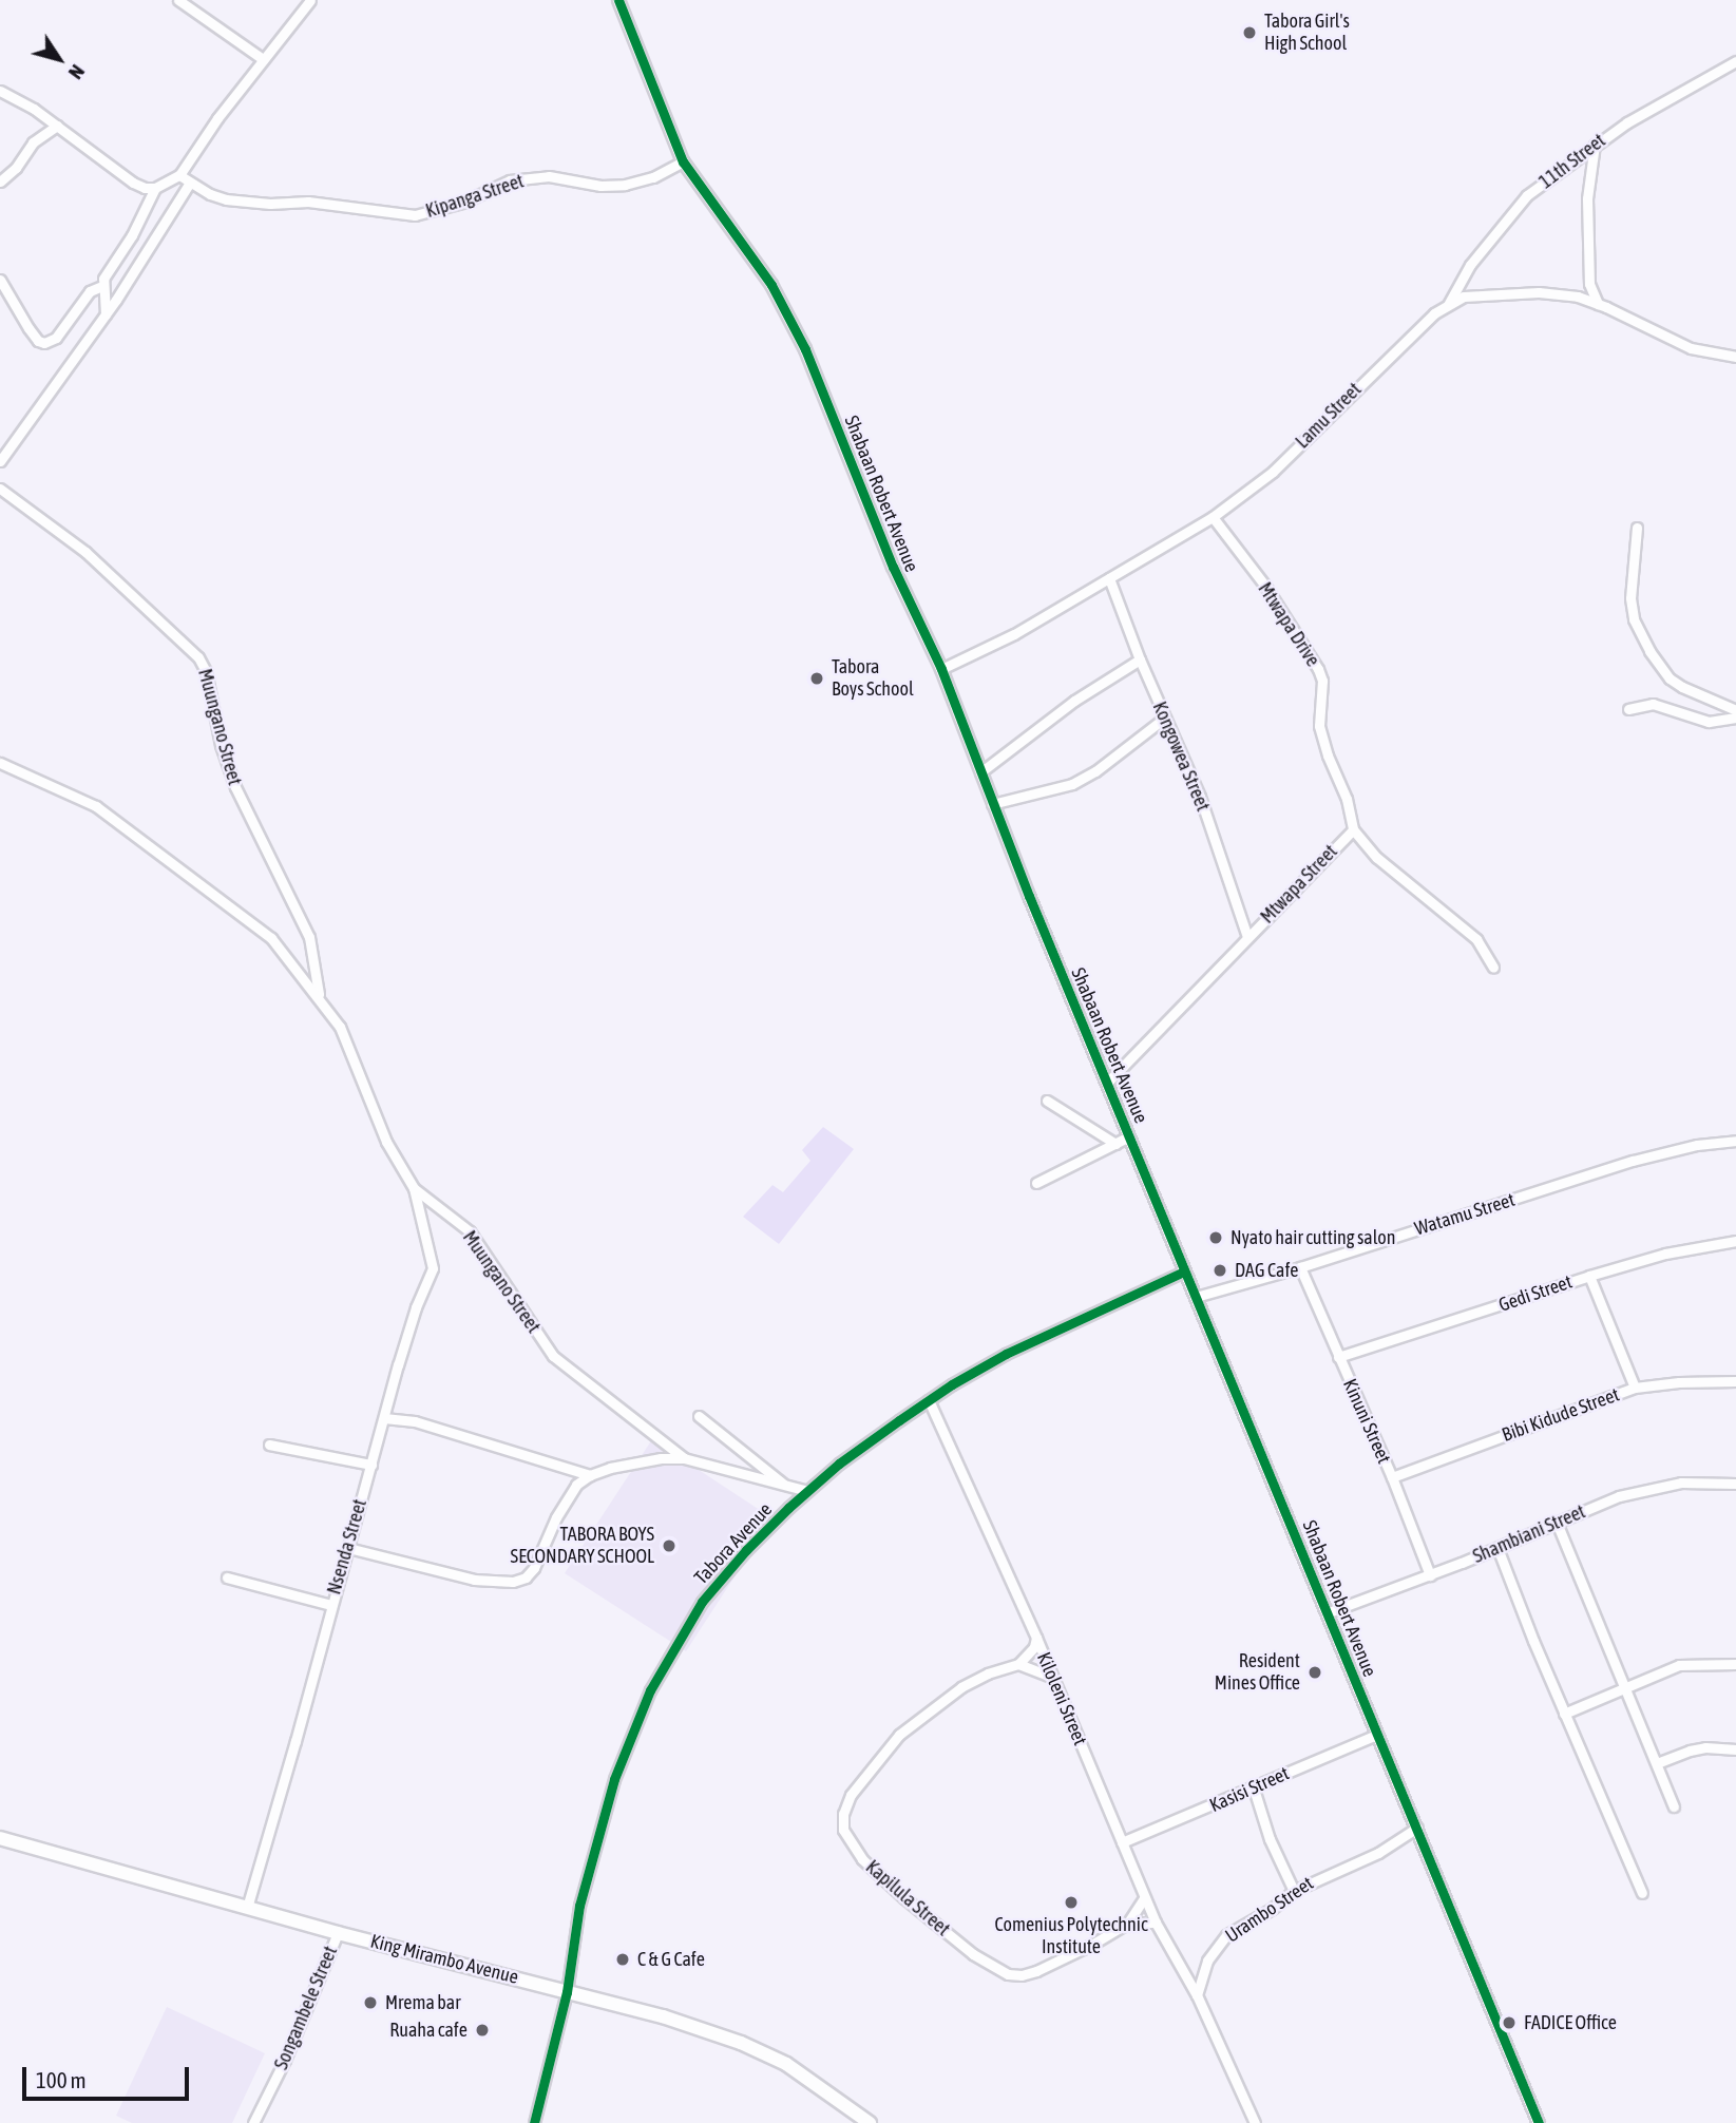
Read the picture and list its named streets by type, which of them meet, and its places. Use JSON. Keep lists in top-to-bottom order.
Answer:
{
  "streets": {
    "main road": ["King Mirambo Avenue"],
    "street": [
      "11th Street",
      "Kipanga Street",
      "Lamu Street",
      "Shabaan Robert Avenue",
      "Mtwapa Drive",
      "Muungano Street",
      "Kongowea Street",
      "Mtwapa Street",
      "Watamu Street",
      "Gedi Street",
      "Bibi Kidude Street",
      "Kinuni Street",
      "Shambiani Street",
      "Tabora Avenue",
      "Nsenda Street",
      "Kiloleni Street",
      "Kasisi Street",
      "Kapilula Street",
      "Urambo Street",
      "Songambele Street"
    ]
  },
  "crossings": [
    ["11th Street", "Lamu Street"],
    ["Kipanga Street", "Shabaan Robert Avenue"],
    ["Lamu Street", "Shabaan Robert Avenue"],
    ["Lamu Street", "Mtwapa Drive"],
    ["Lamu Street", "Kongowea Street"],
    ["Shabaan Robert Avenue", "Mtwapa Street"],
    ["Shabaan Robert Avenue", "Watamu Street"],
    ["Shabaan Robert Avenue", "Shambiani Street"],
    ["Shabaan Robert Avenue", "Tabora Avenue"],
    ["Shabaan Robert Avenue", "Kasisi Street"],
    ["Shabaan Robert Avenue", "Urambo Street"],
    ["Mtwapa Drive", "Mtwapa Street"],
    ["Muungano Street", "Tabora Avenue"],
    ["Muungano Street", "Nsenda Street"],
    ["Kongowea Street", "Mtwapa Street"],
    ["Watamu Street", "Kinuni Street"],
    ["Gedi Street", "Kinuni Street"],
    ["Bibi Kidude Street", "Kinuni Street"],
    ["Kinuni Street", "Shambiani Street"],
    ["Tabora Avenue", "Kiloleni Street"],
    ["Tabora Avenue", "King Mirambo Avenue"],
    ["Nsenda Street", "King Mirambo Avenue"],
    ["Kiloleni Street", "Kasisi Street"],
    ["Kiloleni Street", "Kapilula Street"],
    ["Kiloleni Street", "Urambo Street"],
    ["King Mirambo Avenue", "Songambele Street"]
  ],
  "places": [
    "Tabora Girl's High School",
    "Tabora Boys School",
    "Nyato hair cutting salon",
    "DAG Cafe",
    "TABORA BOYS SECONDARY SCHOOL",
    "Resident Mines Office",
    "Comenius Polytechnic Institute",
    "C & G Cafe",
    "Mrema bar",
    "FADICE Office",
    "Ruaha cafe"
  ],
  "scale_bar": "100 m",
  "north": "bottom right"
}
